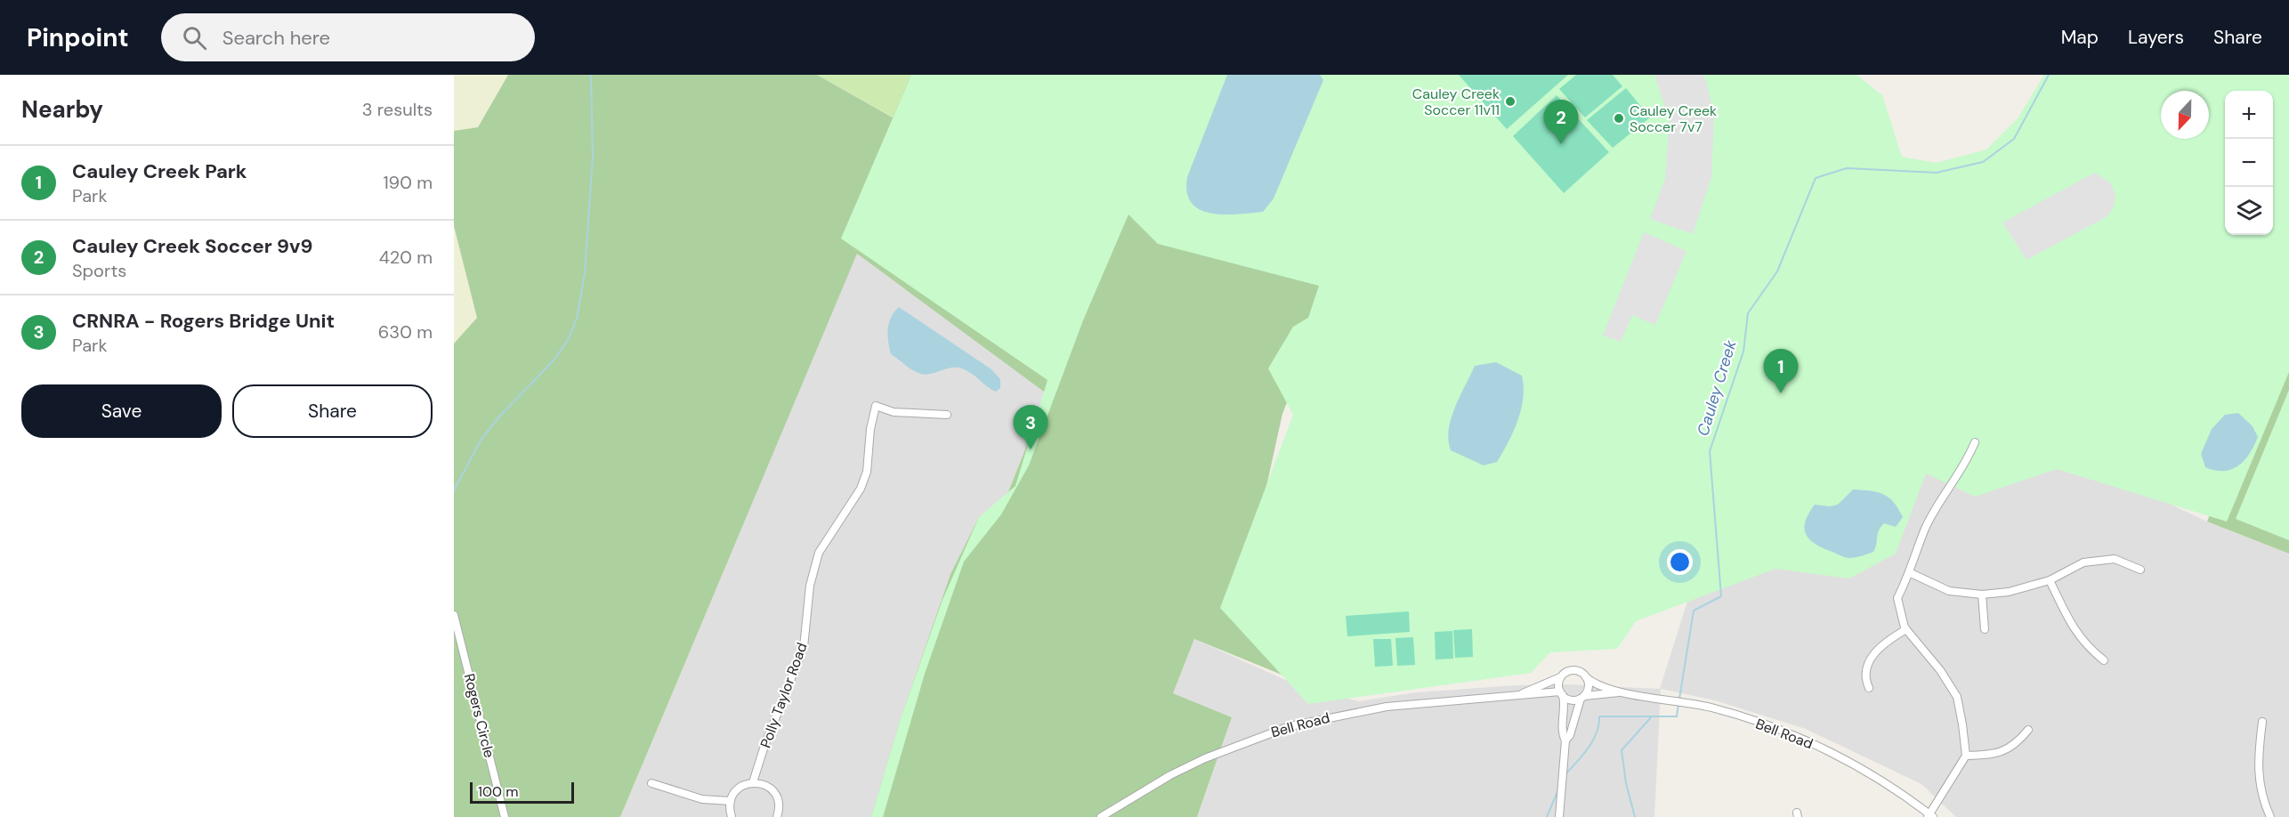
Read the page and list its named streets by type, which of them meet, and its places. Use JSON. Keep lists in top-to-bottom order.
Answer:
{
  "streets": {
    "street": ["Polly Taylor Road", "Rogers Circle", "Bell Road"]
  },
  "water": ["Cauley Creek"],
  "places": ["Cauley Creek Soccer 11v11", "Cauley Creek Soccer 7v7"],
  "scale_bar": "100 m",
  "north": "bottom",
  "page": {
    "header": "Pinpoint",
    "search": "Search here",
    "nav": ["Map", "Layers", "Share"],
    "heading": ["Nearby", "3 results"],
    "map_buttons": ["+", "−"],
    "pins": ["2", "1", "3"],
    "list": [
      {
        "mark": "1",
        "name": "Cauley Creek Park",
        "note": "Park",
        "value": "190 m"
      },
      {
        "mark": "2",
        "name": "Cauley Creek Soccer 9v9",
        "note": "Sports",
        "value": "420 m"
      },
      {
        "mark": "3",
        "name": "CRNRA - Rogers Bridge Unit",
        "note": "Park",
        "value": "630 m"
      }
    ],
    "buttons": ["Save", "Share"],
    "scale": "100 m"
  }
}
